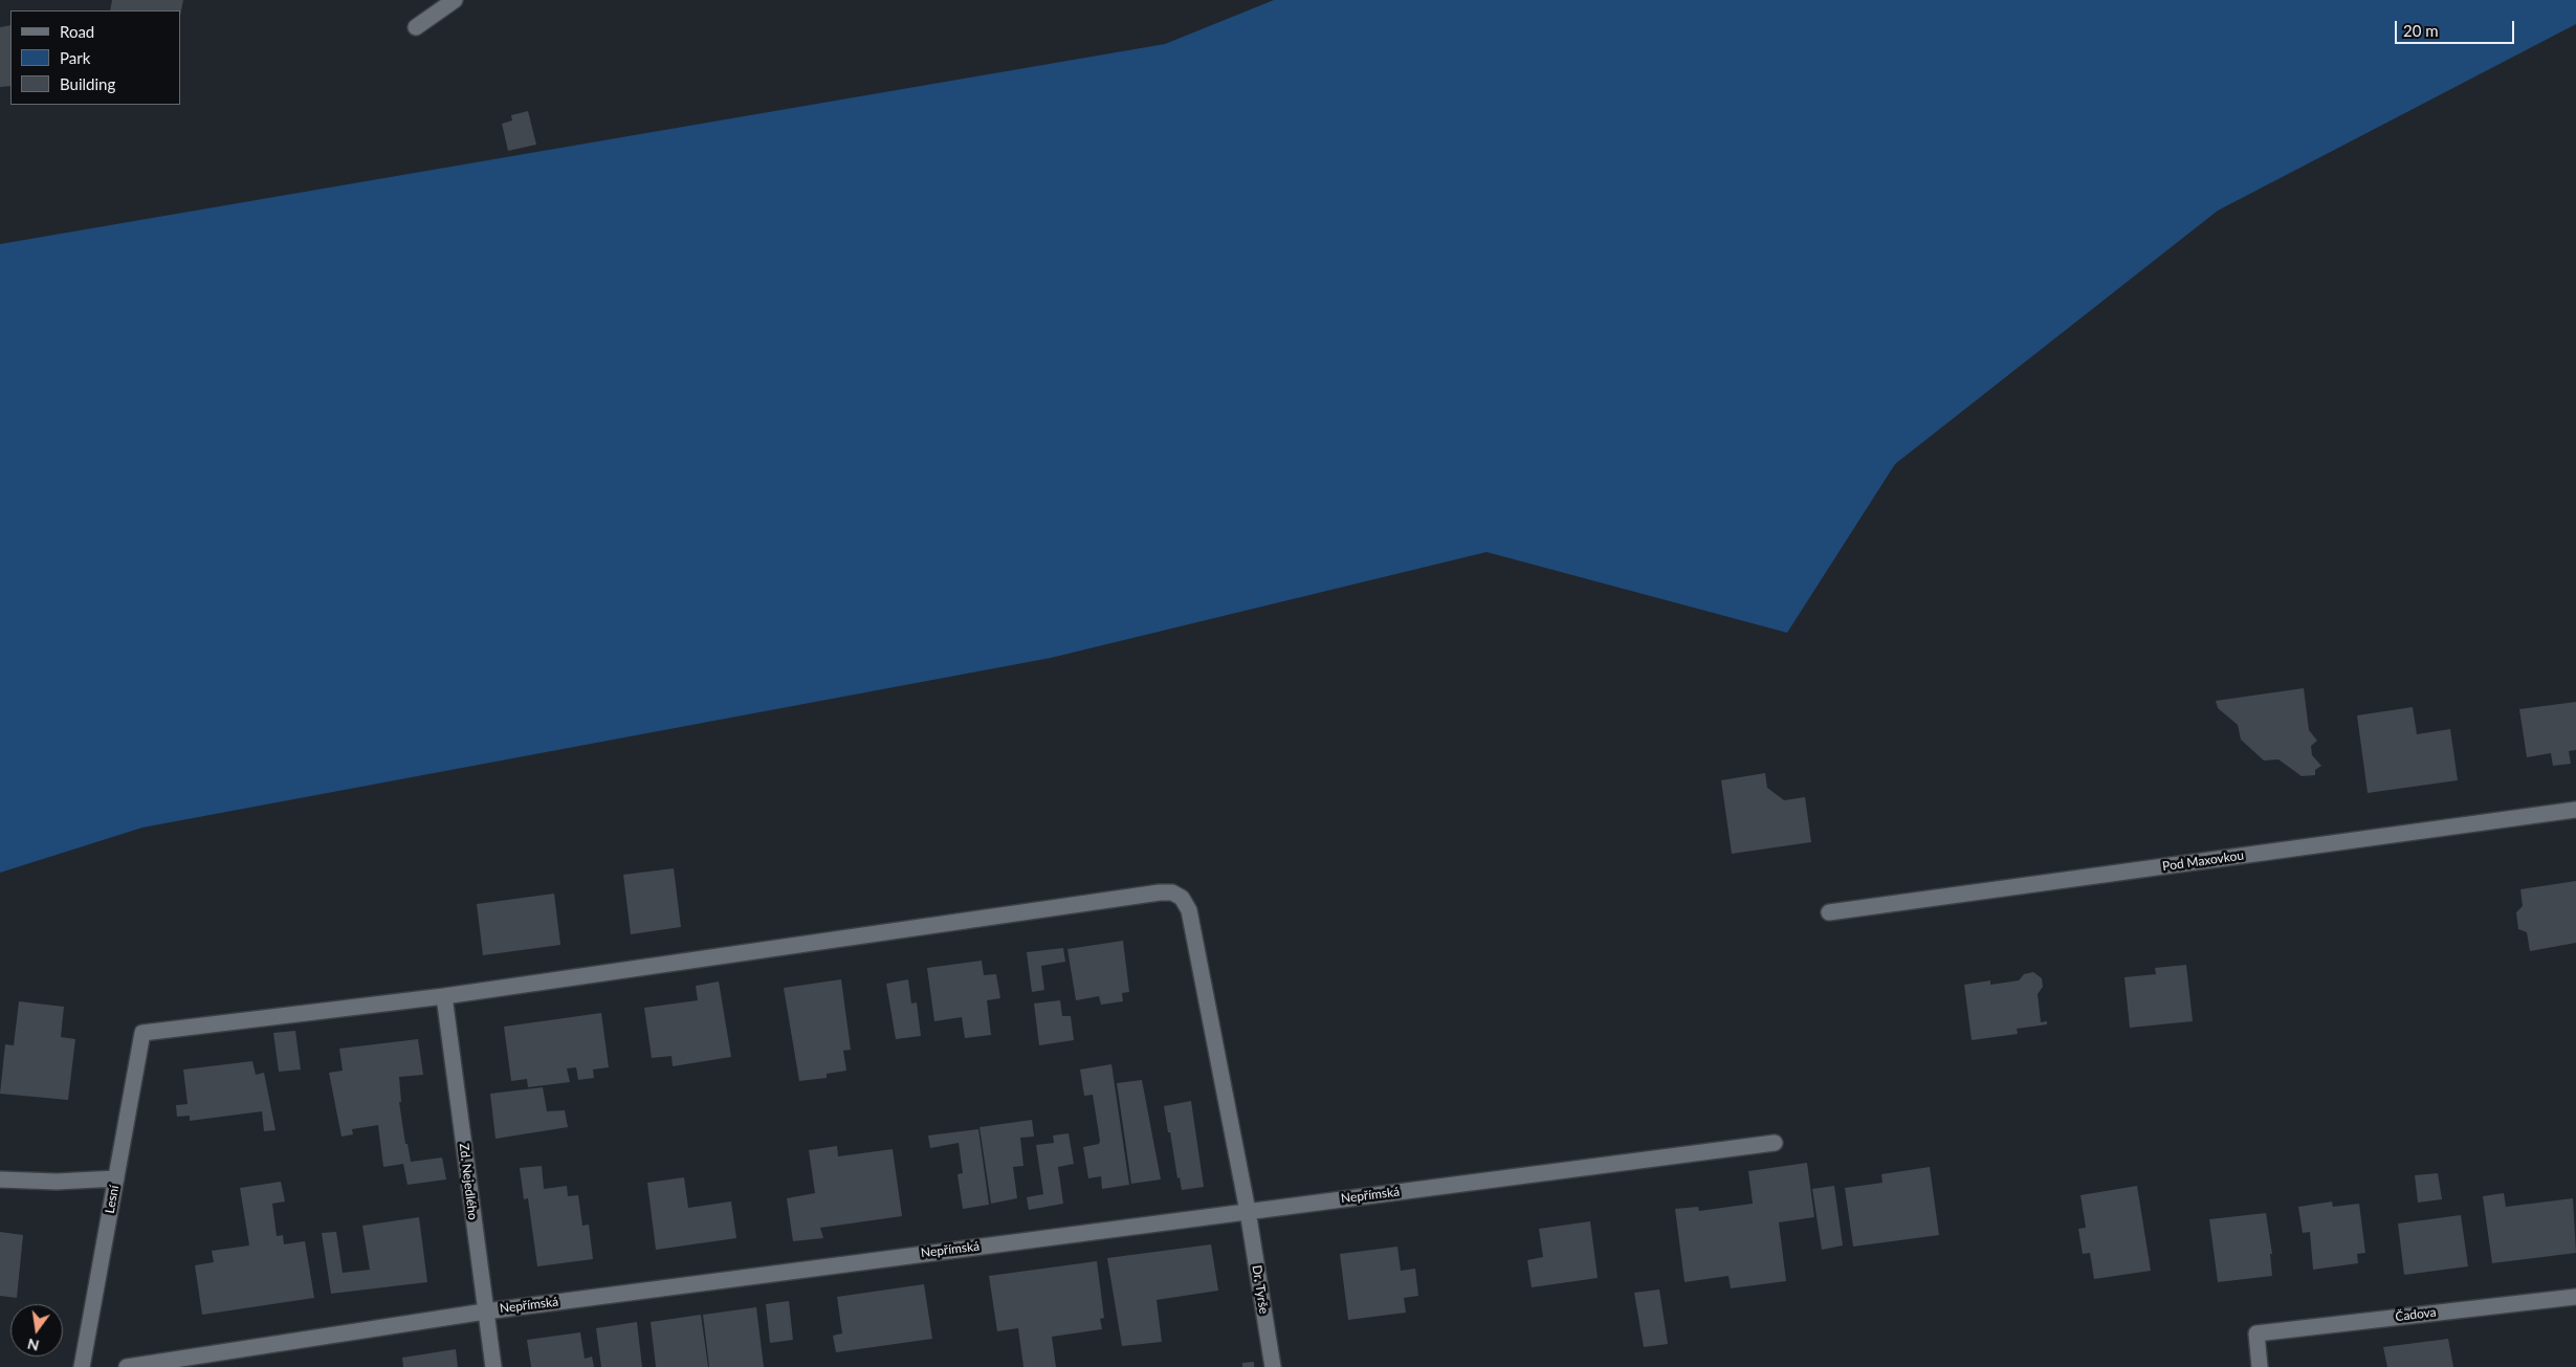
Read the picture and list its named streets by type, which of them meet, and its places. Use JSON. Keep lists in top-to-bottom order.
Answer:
{
  "streets": {
    "street": [
      "Pod Maxovkou",
      "Zd. Nejedlého",
      "Nepřímská",
      "Lesní",
      "Dr. Tyrše",
      "Čadova"
    ]
  },
  "crossings": [
    ["Zd. Nejedlého", "Nepřímská"],
    ["Zd. Nejedlého", "Lesní"],
    ["Zd. Nejedlého", "Dr. Tyrše"],
    ["Nepřímská", "Dr. Tyrše"],
    ["Lesní", "Dr. Tyrše"]
  ],
  "legend": ["Road", "Park", "Building"],
  "scale_bar": "20 m",
  "north": "bottom"
}
